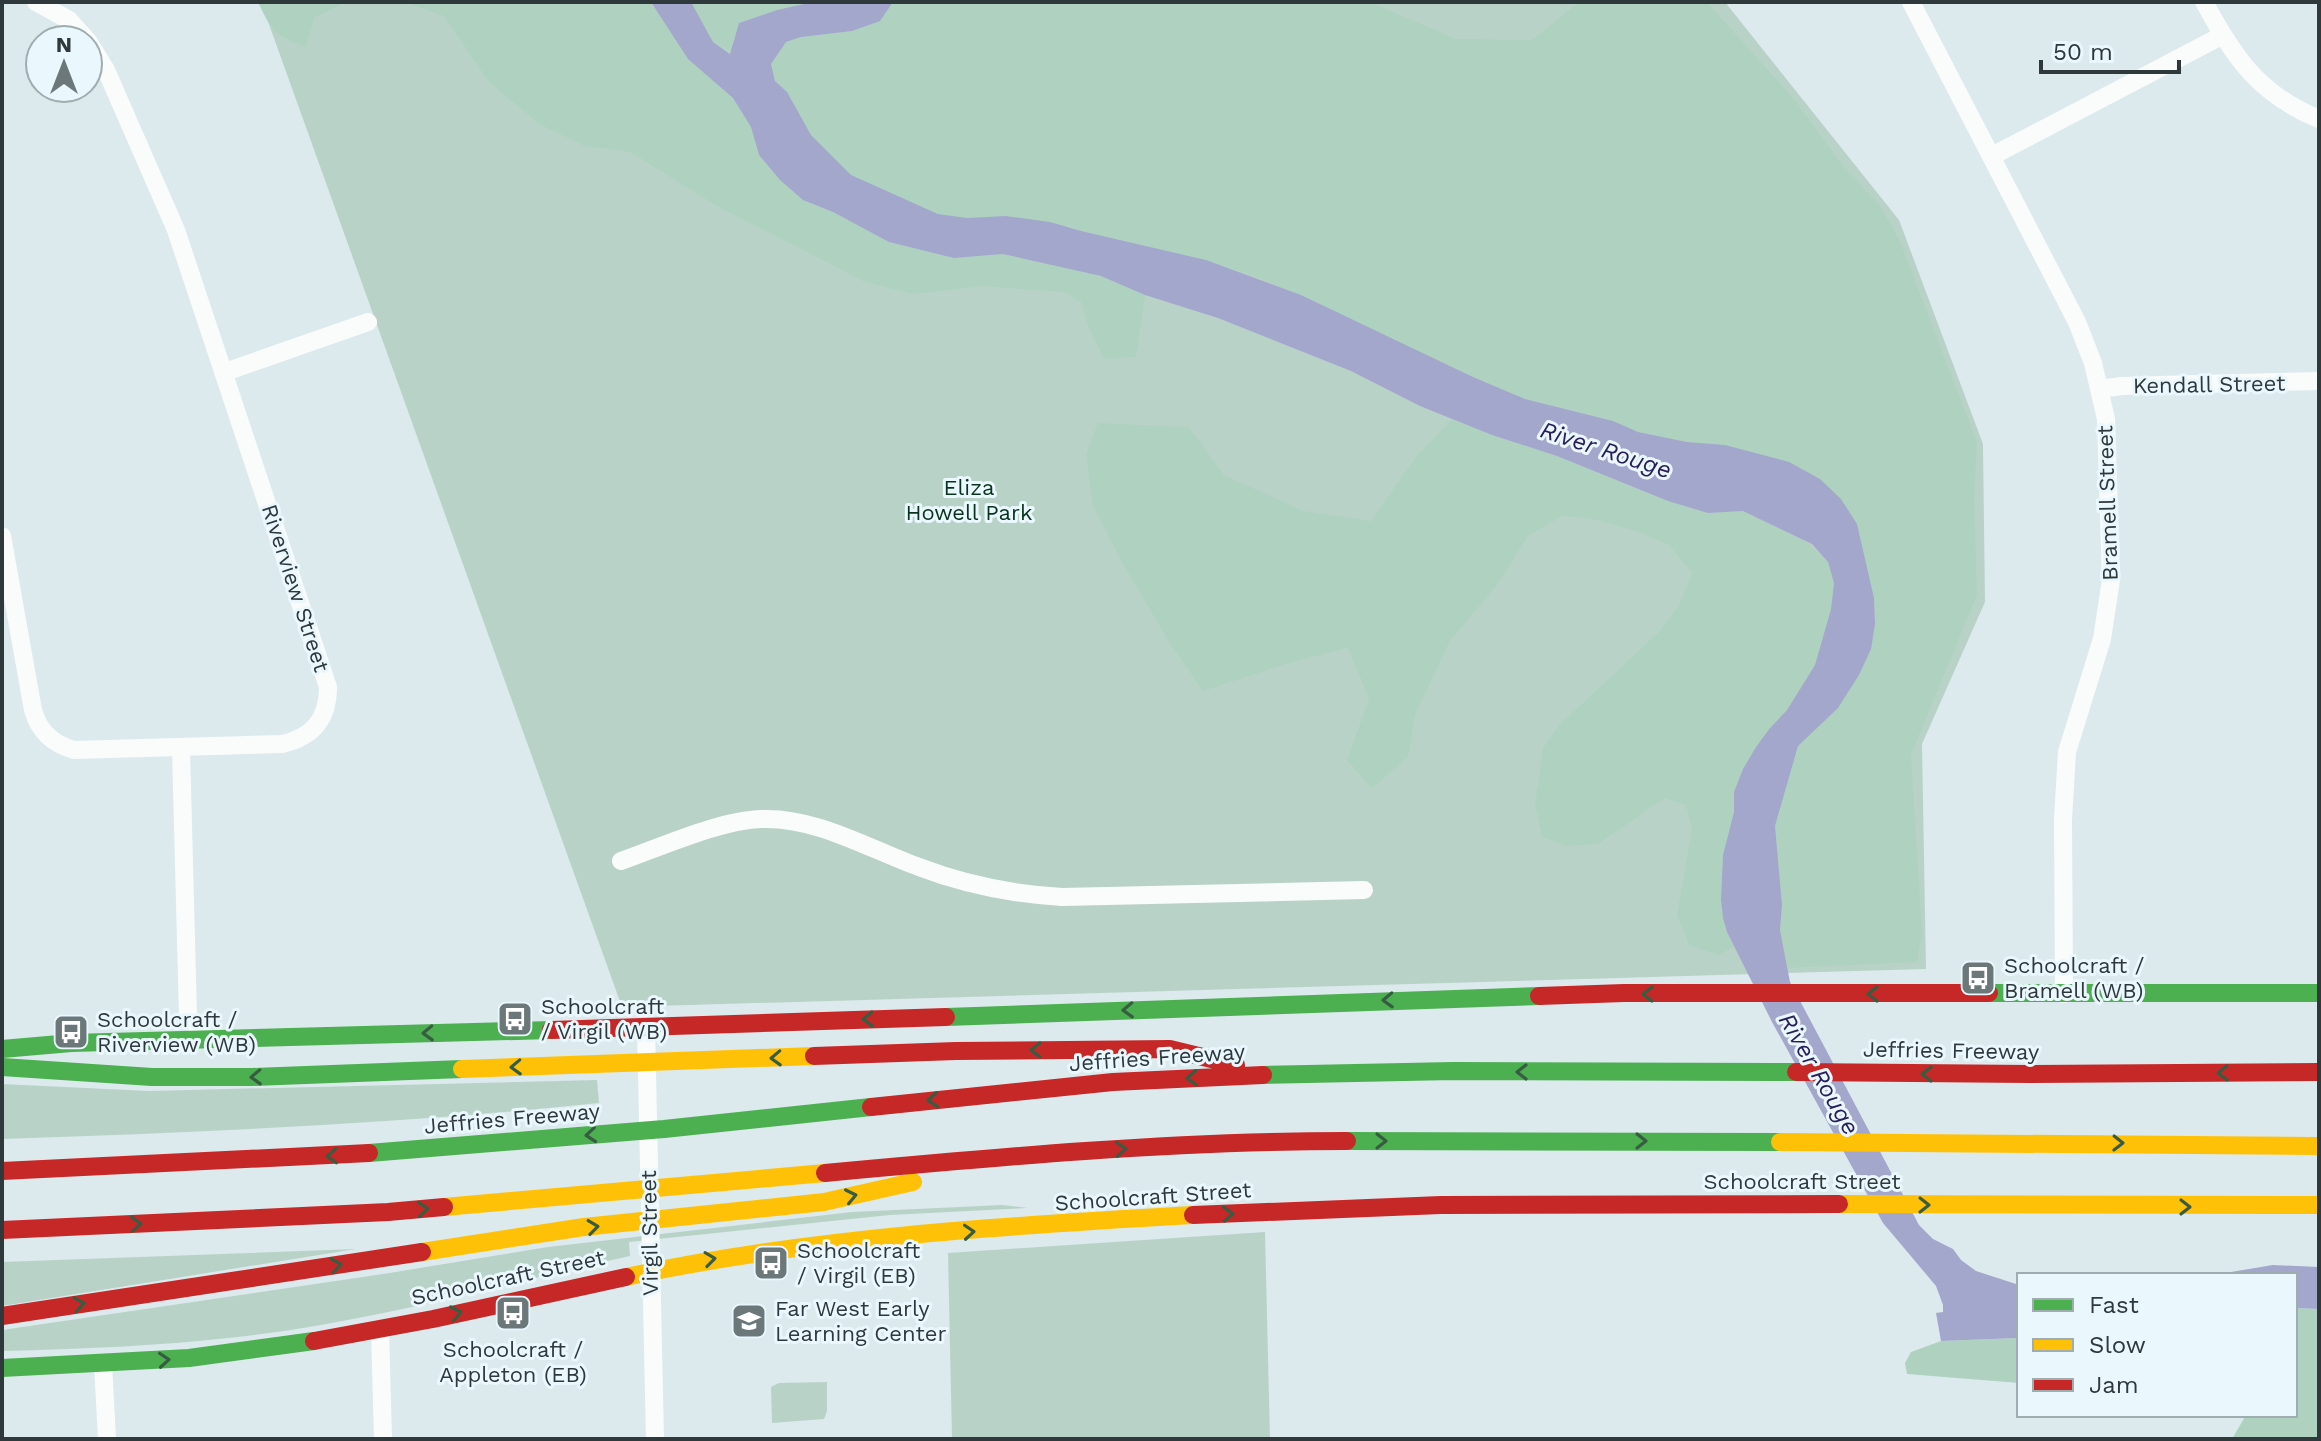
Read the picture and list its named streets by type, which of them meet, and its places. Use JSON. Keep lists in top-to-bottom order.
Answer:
{
  "streets": {
    "main road": ["Jeffries Freeway", "Schoolcraft Street"],
    "street": [
      "Kendall Street",
      "Bramell Street",
      "Riverview Street",
      "Virgil Street"
    ]
  },
  "crossings": [
    ["Kendall Street", "Bramell Street"],
    ["Schoolcraft Street", "Virgil Street"]
  ],
  "water": ["River Rouge"],
  "parks": ["Eliza Howell Park"],
  "places": {
    "bus stop": [
      "Schoolcraft / Bramell (WB)",
      "Schoolcraft / Virgil (WB)",
      "Schoolcraft / Riverview (WB)",
      "Schoolcraft / Virgil (EB)",
      "Schoolcraft / Appleton (EB)"
    ],
    "school or university": ["Far West Early Learning Center"]
  },
  "legend": ["Fast", "Slow", "Jam"],
  "scale_bar": "50 m",
  "north": "top"
}
